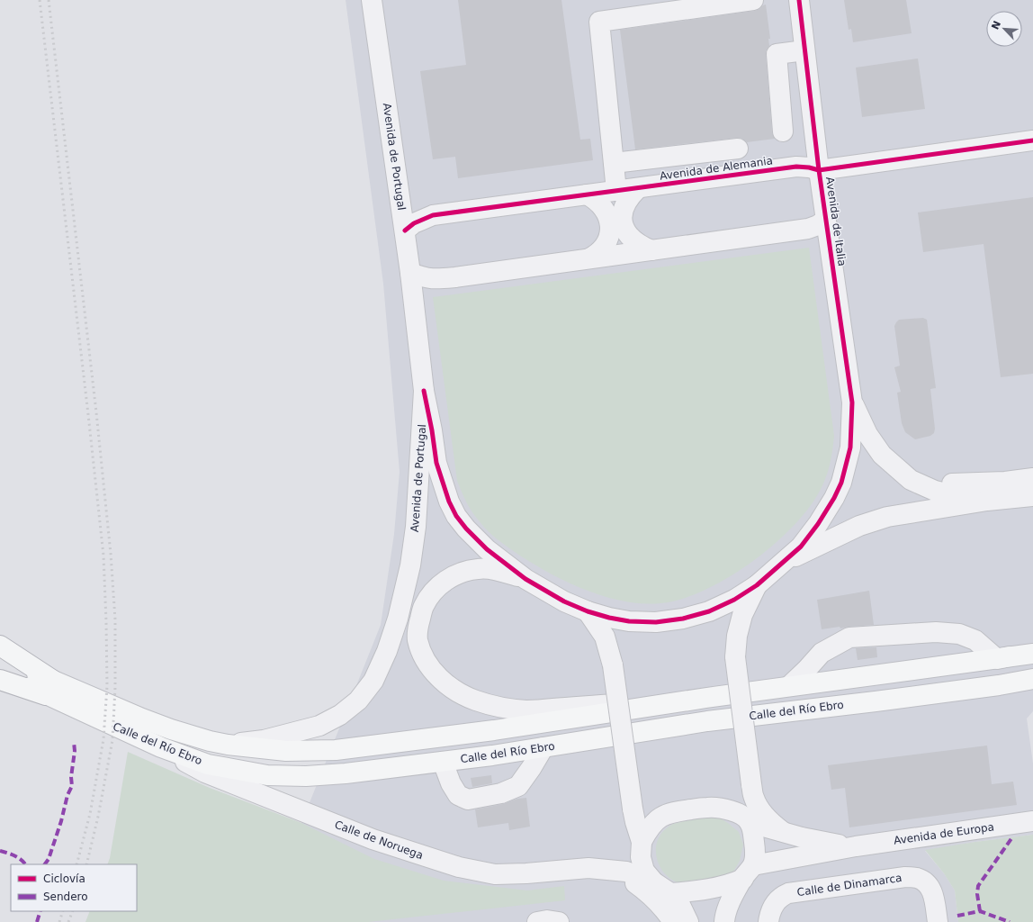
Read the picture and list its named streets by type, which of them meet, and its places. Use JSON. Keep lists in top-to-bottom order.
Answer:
{
  "streets": {
    "main road": ["Calle del Río Ebro"],
    "street": [
      "Avenida de Portugal",
      "Avenida de Alemania",
      "Avenida de Italia",
      "Avenida de Europa",
      "Calle de Noruega",
      "Calle de Dinamarca"
    ]
  },
  "crossings": [
    ["Avenida de Portugal", "Avenida de Alemania"],
    ["Avenida de Portugal", "Calle del Río Ebro"],
    ["Avenida de Alemania", "Avenida de Italia"],
    ["Calle del Río Ebro", "Calle de Noruega"],
    ["Avenida de Europa", "Calle de Noruega"]
  ],
  "legend": ["Ciclovía", "Sendero"],
  "north": "top left"
}
